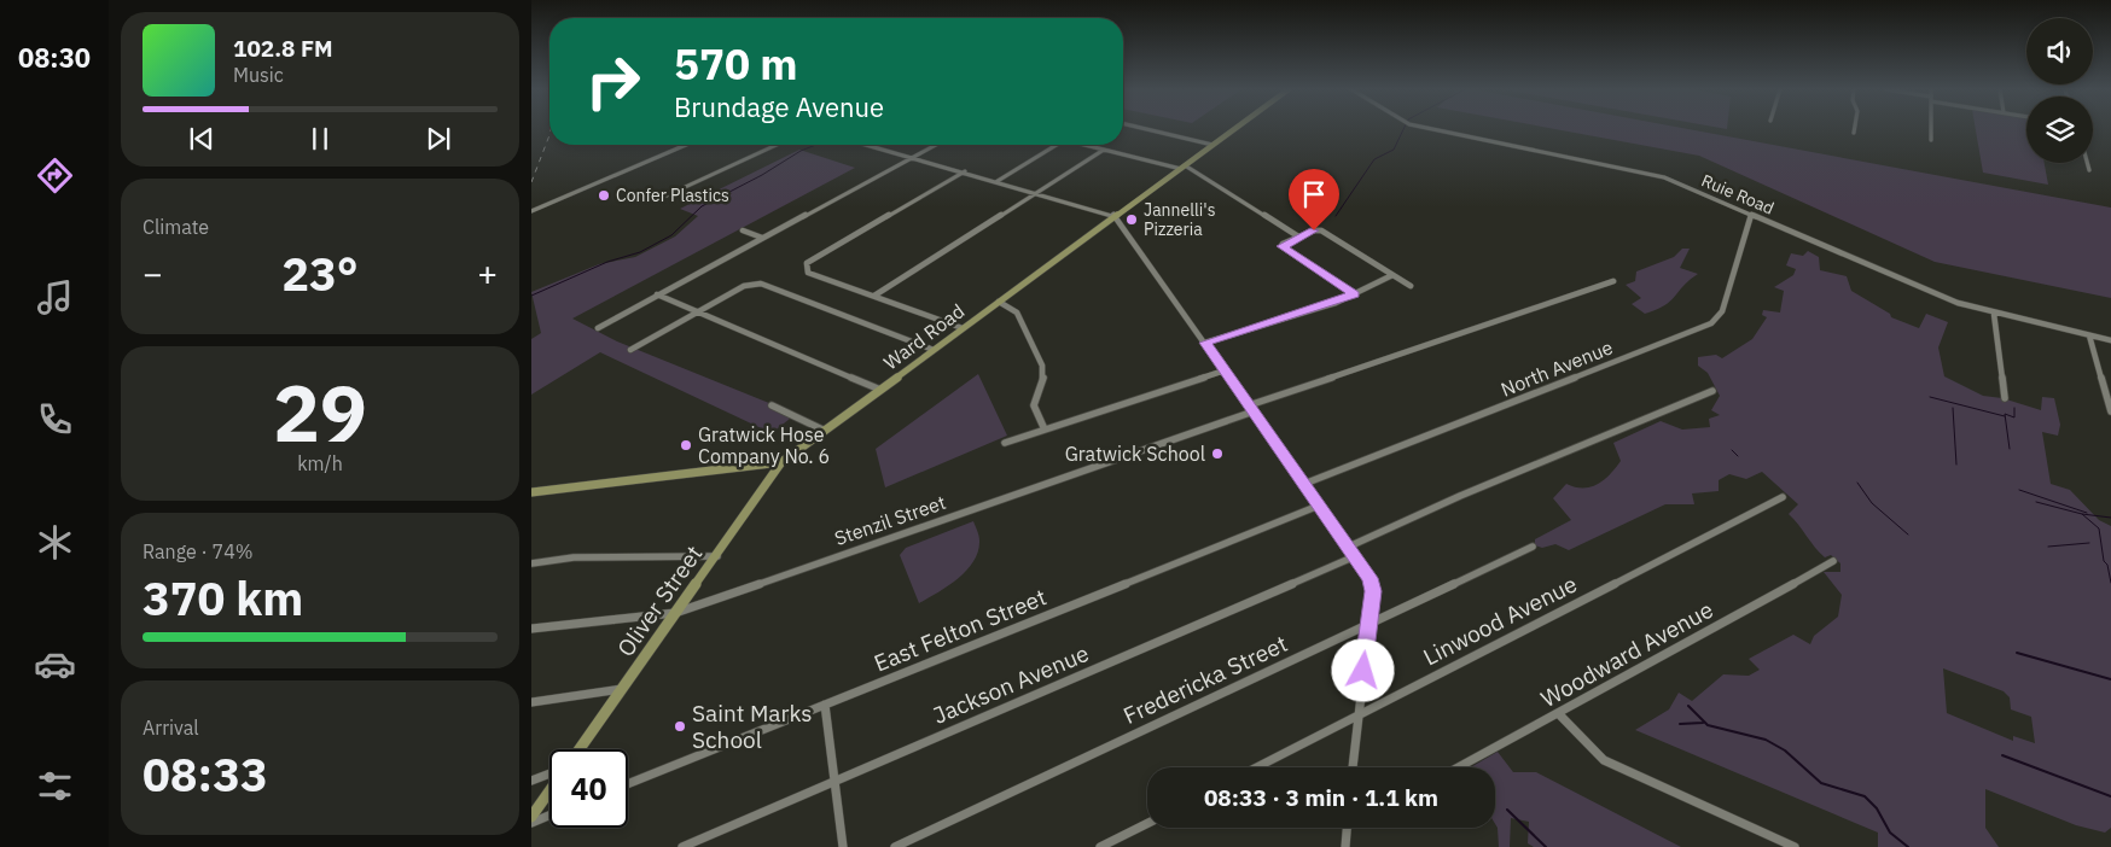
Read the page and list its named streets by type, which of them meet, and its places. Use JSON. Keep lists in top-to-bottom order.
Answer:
{
  "streets": {
    "main road": ["Ward Road", "Oliver Street"],
    "street": [
      "Ruie Road",
      "North Avenue",
      "Stenzil Street",
      "Linwood Avenue",
      "East Felton Street",
      "Woodward Avenue",
      "Fredericka Street",
      "Jackson Avenue"
    ]
  },
  "crossings": [
    ["Ruie Road", "North Avenue"],
    ["Ward Road", "Oliver Street"],
    ["Stenzil Street", "Oliver Street"]
  ],
  "places": [
    "Confer Plastics",
    "Jannelli's Pizzeria",
    "Gratwick Hose Company No. 6",
    "Gratwick School",
    "Saint Marks School"
  ],
  "page": {
    "tabs": "08:30",
    "turn": ["570 m", "Brundage Avenue"],
    "song": ["102.8 FM", "Music"],
    "tile": [
      "Climate",
      ["29", "km/h"],
      ["Range · 74%", "370 km"],
      ["Arrival", "08:33"]
    ],
    "heat": ["−", "23°", "+"],
    "limit": "40",
    "trip": "08:33 · 3 min · 1.1 km"
  }
}
